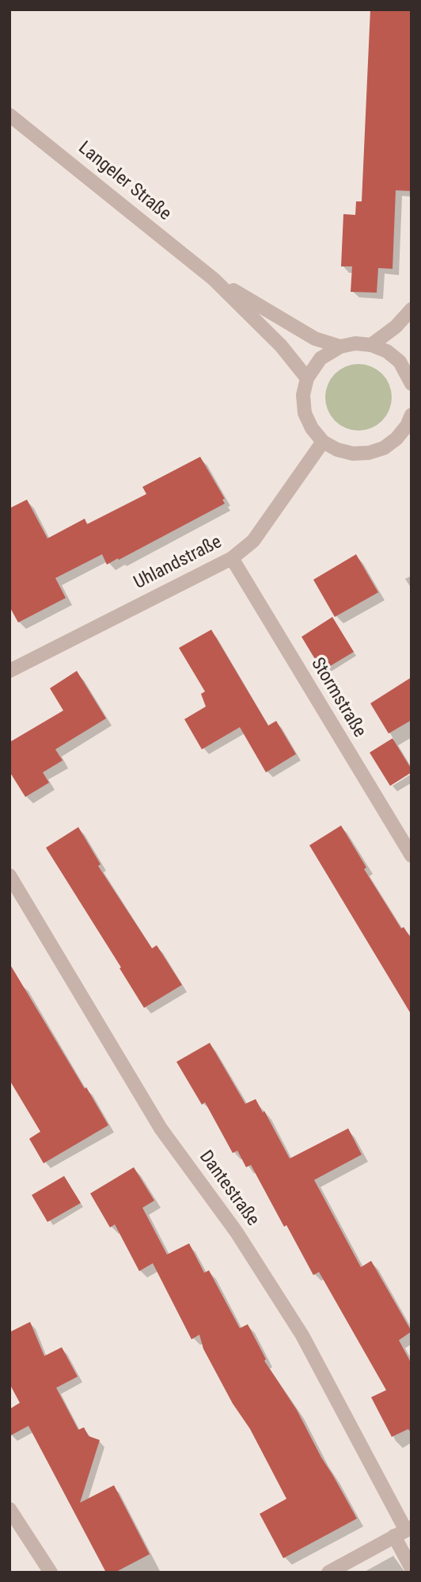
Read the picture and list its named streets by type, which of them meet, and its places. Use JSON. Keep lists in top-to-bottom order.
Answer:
{
  "streets": {
    "street": [
      "Langeler Straße",
      "Uhlandstraße",
      "Stormstraße",
      "Dantestraße"
    ]
  },
  "crossings": [
    ["Uhlandstraße", "Stormstraße"]
  ]
}
